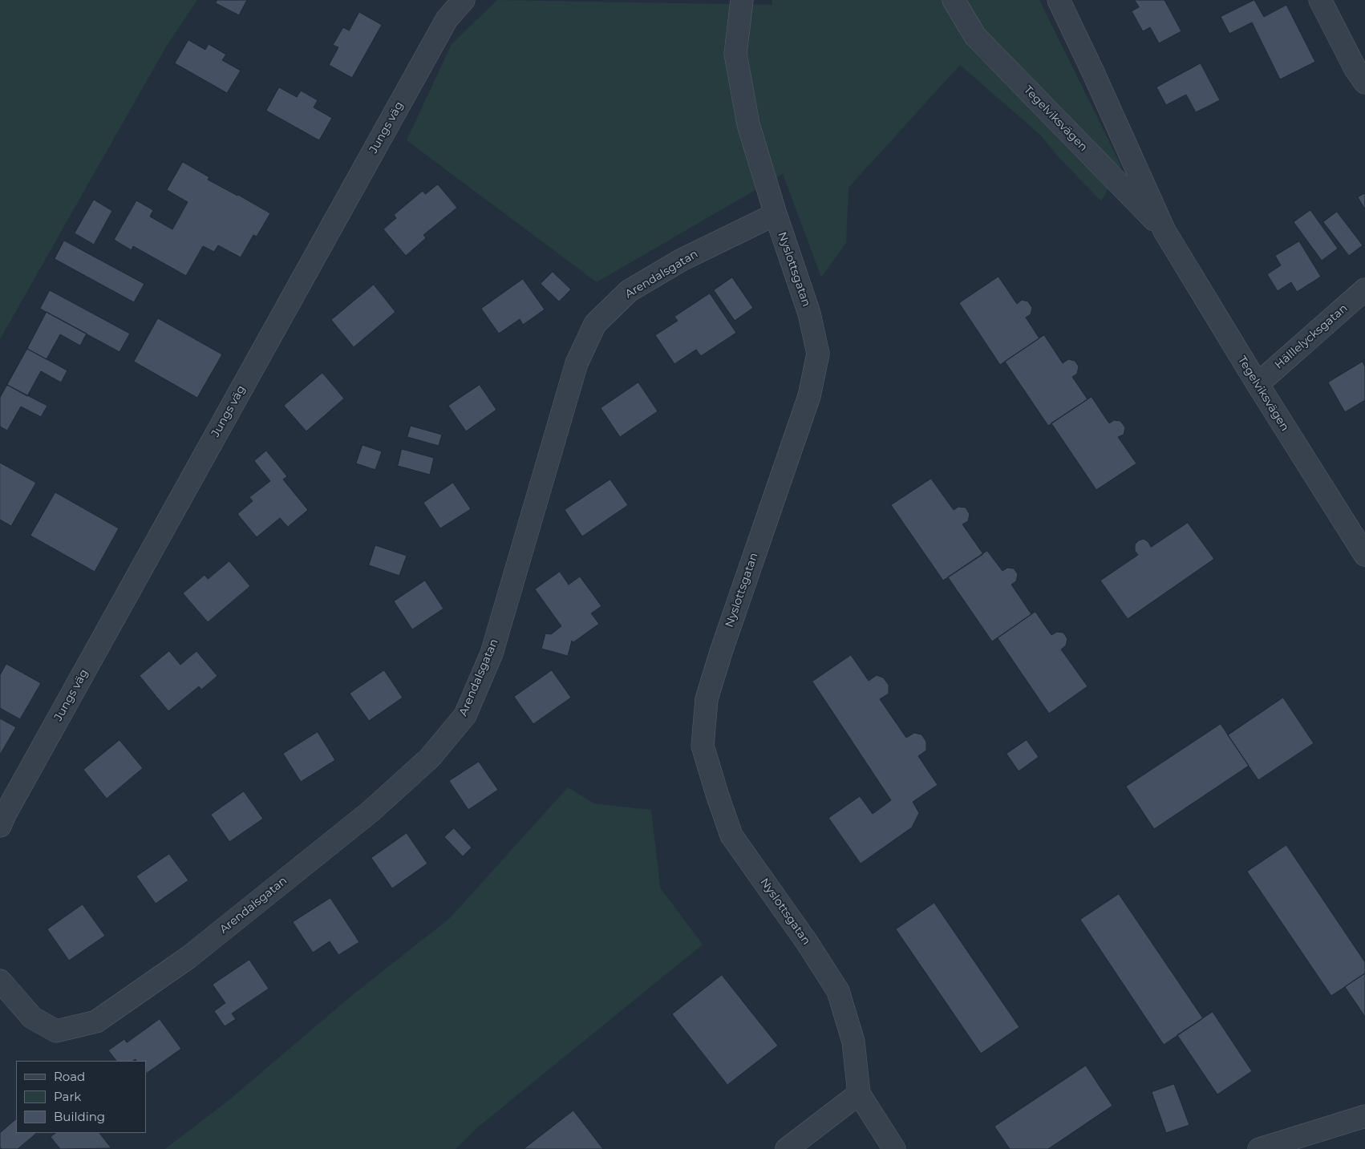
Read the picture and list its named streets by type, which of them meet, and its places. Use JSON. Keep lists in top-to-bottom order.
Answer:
{
  "streets": {
    "street": [
      "Tegelviksvägen",
      "Jungs väg",
      "Nyslottsgatan",
      "Arendalsgatan",
      "Hälllelycksgatan"
    ]
  },
  "crossings": [
    ["Tegelviksvägen", "Hälllelycksgatan"],
    ["Nyslottsgatan", "Arendalsgatan"]
  ],
  "legend": ["Road", "Park", "Building"]
}
